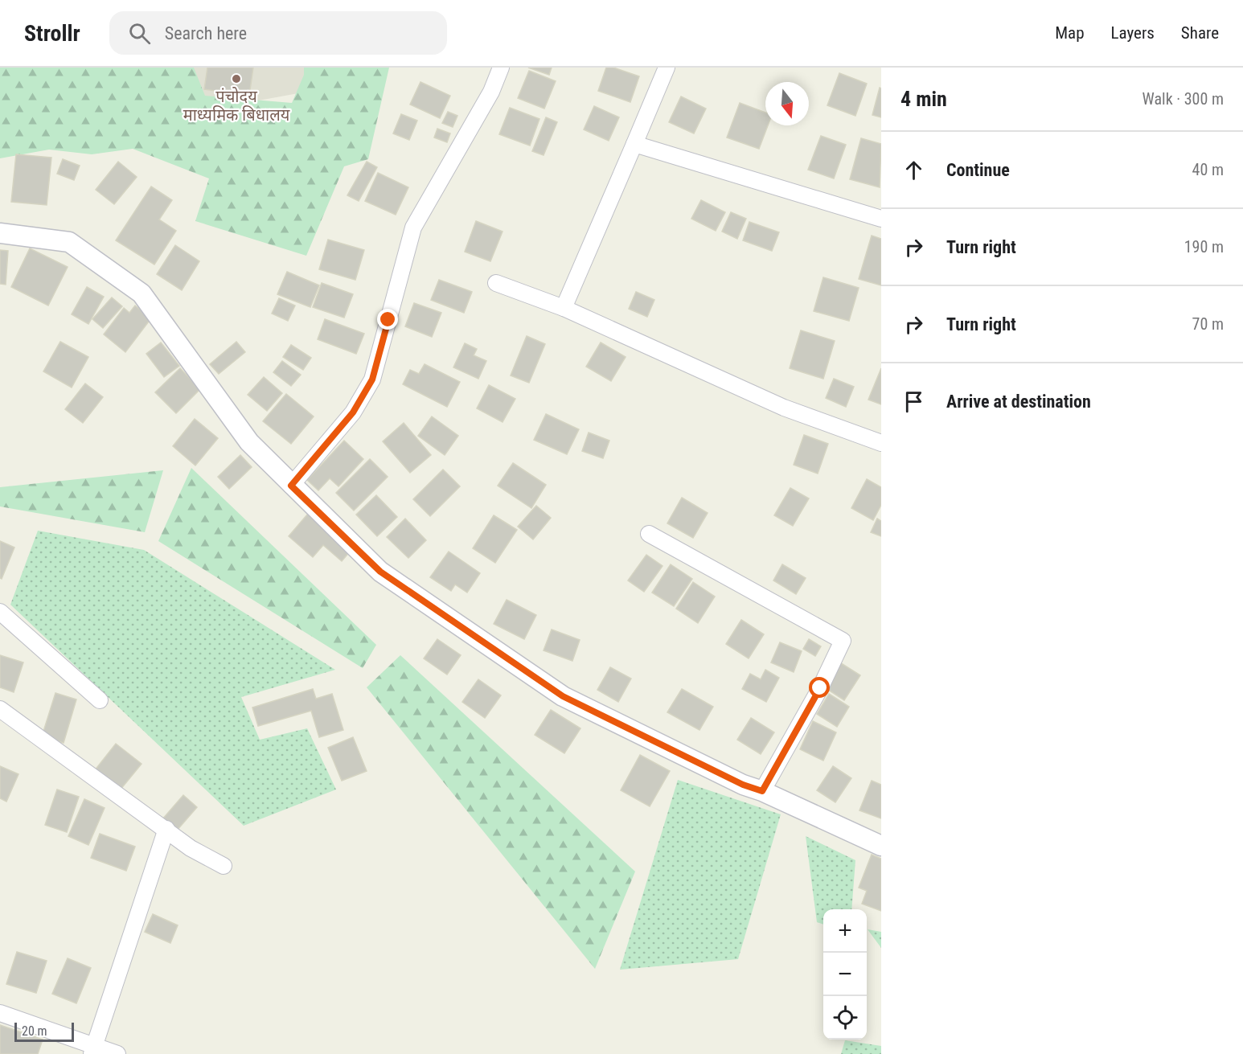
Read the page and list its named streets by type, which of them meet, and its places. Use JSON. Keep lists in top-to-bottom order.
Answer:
{
  "places": ["पंचोदय माध्यमिक बिधालय"],
  "scale_bar": "20 m",
  "north": "bottom",
  "page": {
    "header": "Strollr",
    "search": "Search here",
    "nav": ["Map", "Layers", "Share"],
    "heading": ["4 min", "Walk · 300 m"],
    "list": [
      ["Continue", "40 m"],
      ["Turn right", "190 m"],
      ["Turn right", "70 m"],
      "Arrive at destination"
    ],
    "map_buttons": ["+", "−"],
    "scale": "20 m"
  }
}
